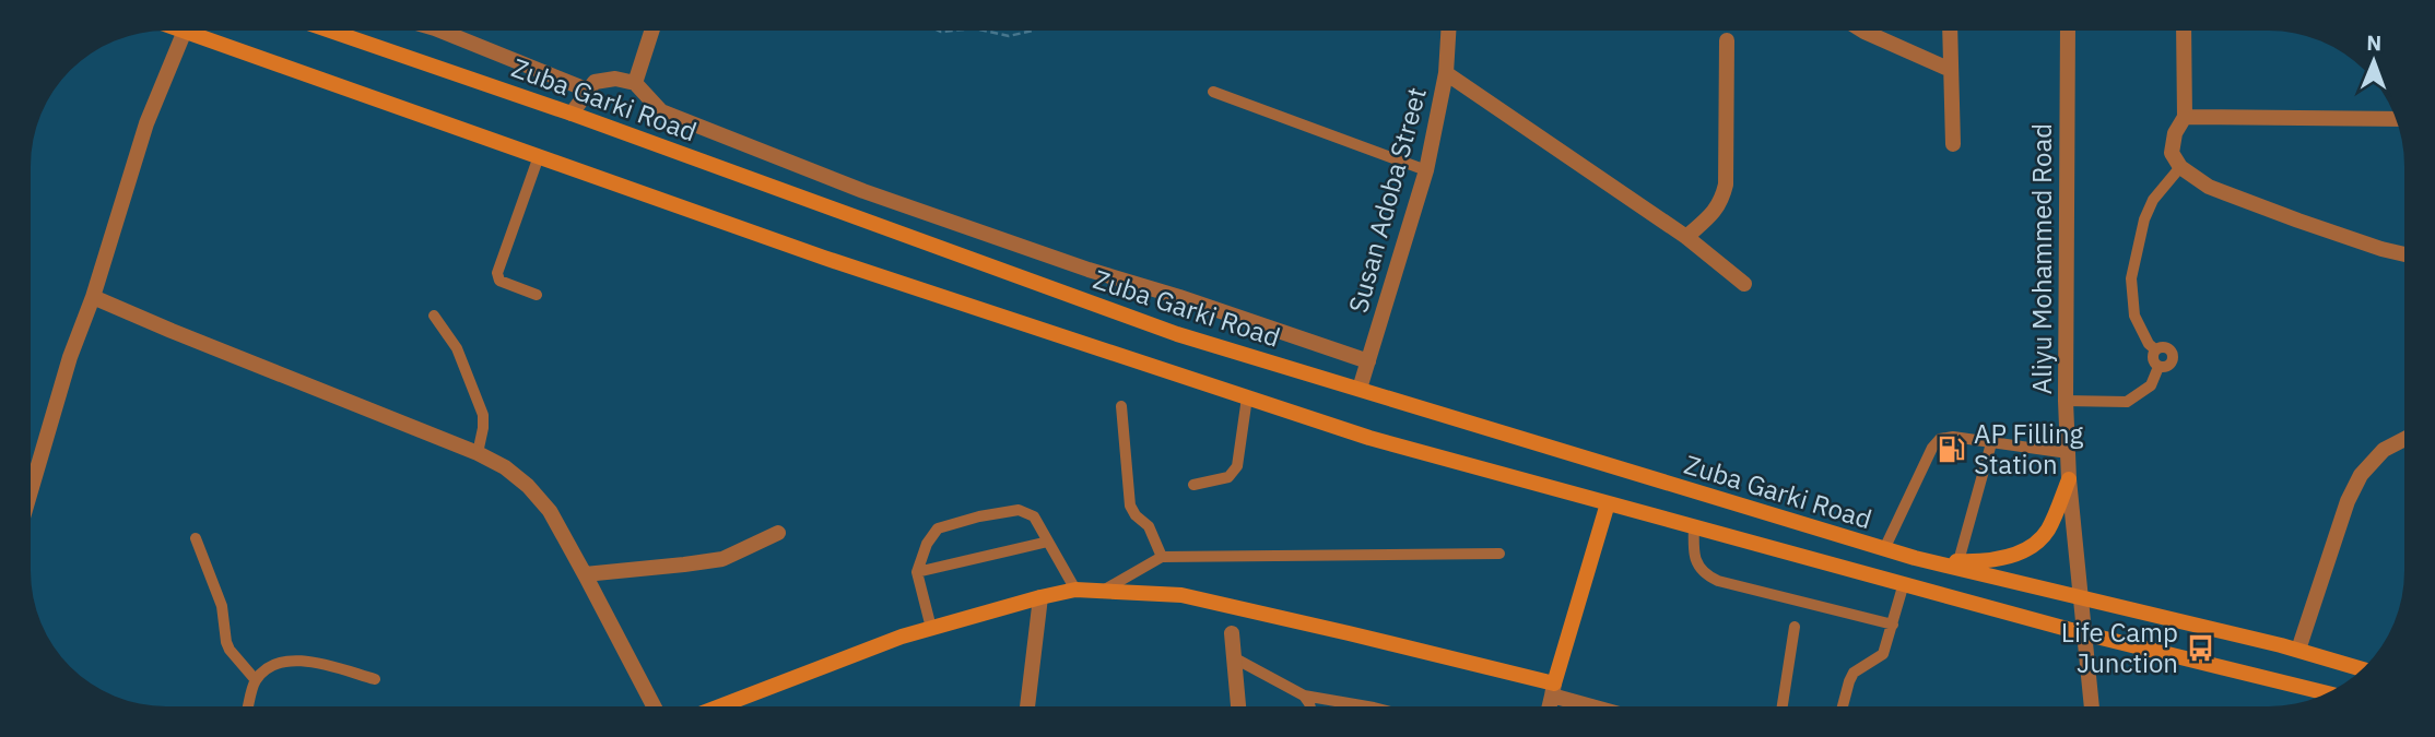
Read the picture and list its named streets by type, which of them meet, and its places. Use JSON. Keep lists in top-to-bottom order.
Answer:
{
  "streets": {
    "main road": ["Zuba Garki Road"],
    "street": ["Susan Adoba Street", "Aliyu Mohammed Road"]
  },
  "crossings": [
    ["Zuba Garki Road", "Susan Adoba Street"],
    ["Zuba Garki Road", "Aliyu Mohammed Road"]
  ],
  "places": {
    "fuel station": ["AP Filling Station"],
    "bus stop": ["Life Camp Junction"]
  },
  "north": "top"
}
